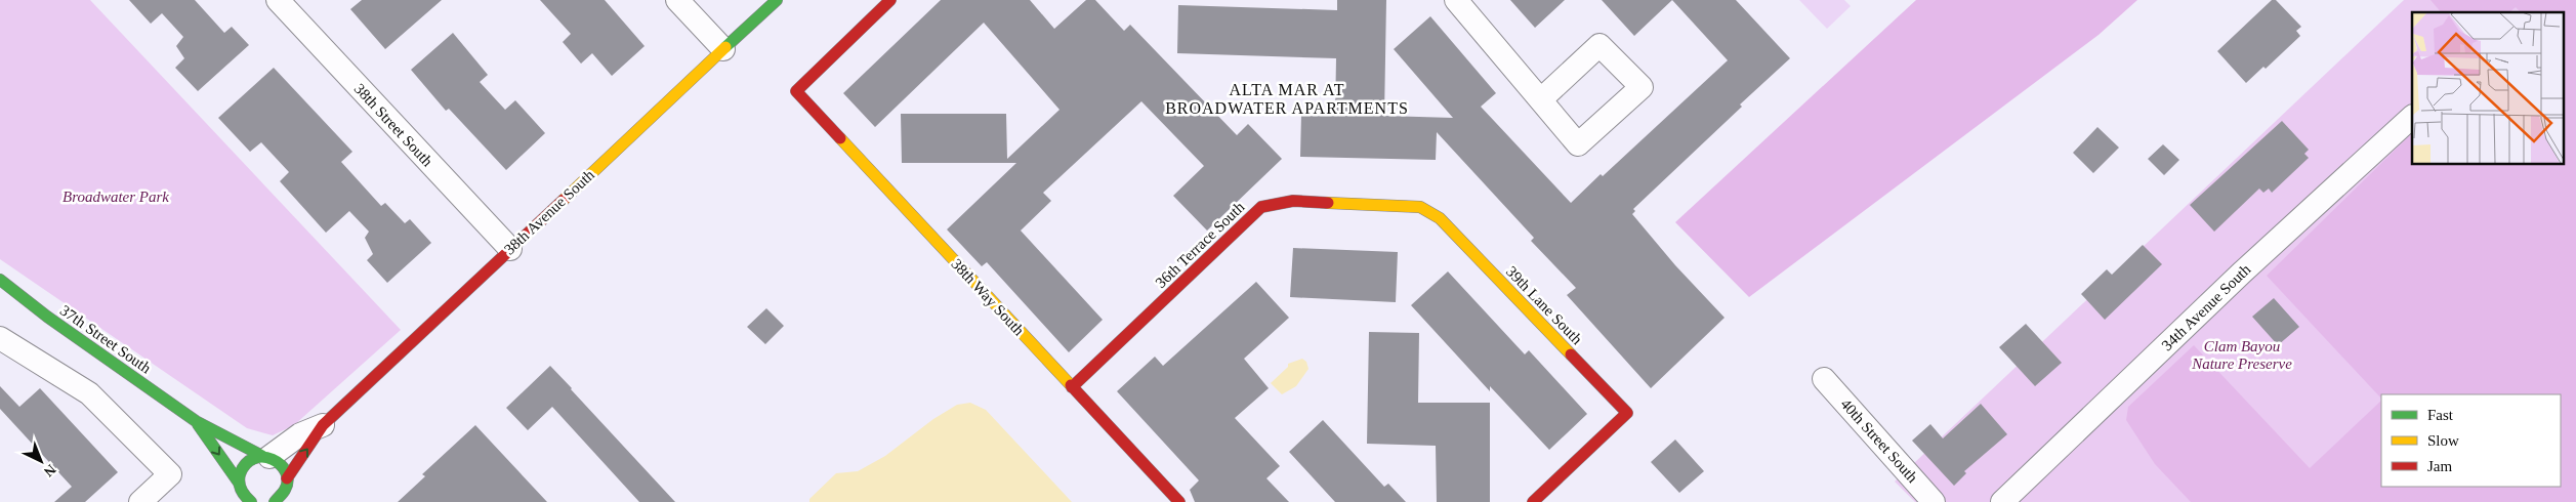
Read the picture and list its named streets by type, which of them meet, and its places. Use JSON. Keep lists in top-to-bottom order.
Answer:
{
  "streets": {
    "street": [
      "38th Street South",
      "38th Avenue South",
      "36th Terrace South",
      "38th Way South",
      "39th Lane South",
      "34th Avenue South",
      "37th Street South",
      "40th Street South"
    ]
  },
  "crossings": [
    ["38th Street South", "38th Avenue South"],
    ["38th Avenue South", "37th Street South"],
    ["36th Terrace South", "38th Way South"],
    ["36th Terrace South", "39th Lane South"]
  ],
  "districts": ["ALTA MAR AT BROADWATER APARTMENTS"],
  "parks": ["Broadwater Park", "Clam Bayou Nature Preserve"],
  "legend": ["Fast", "Slow", "Jam"],
  "north": "bottom right"
}
